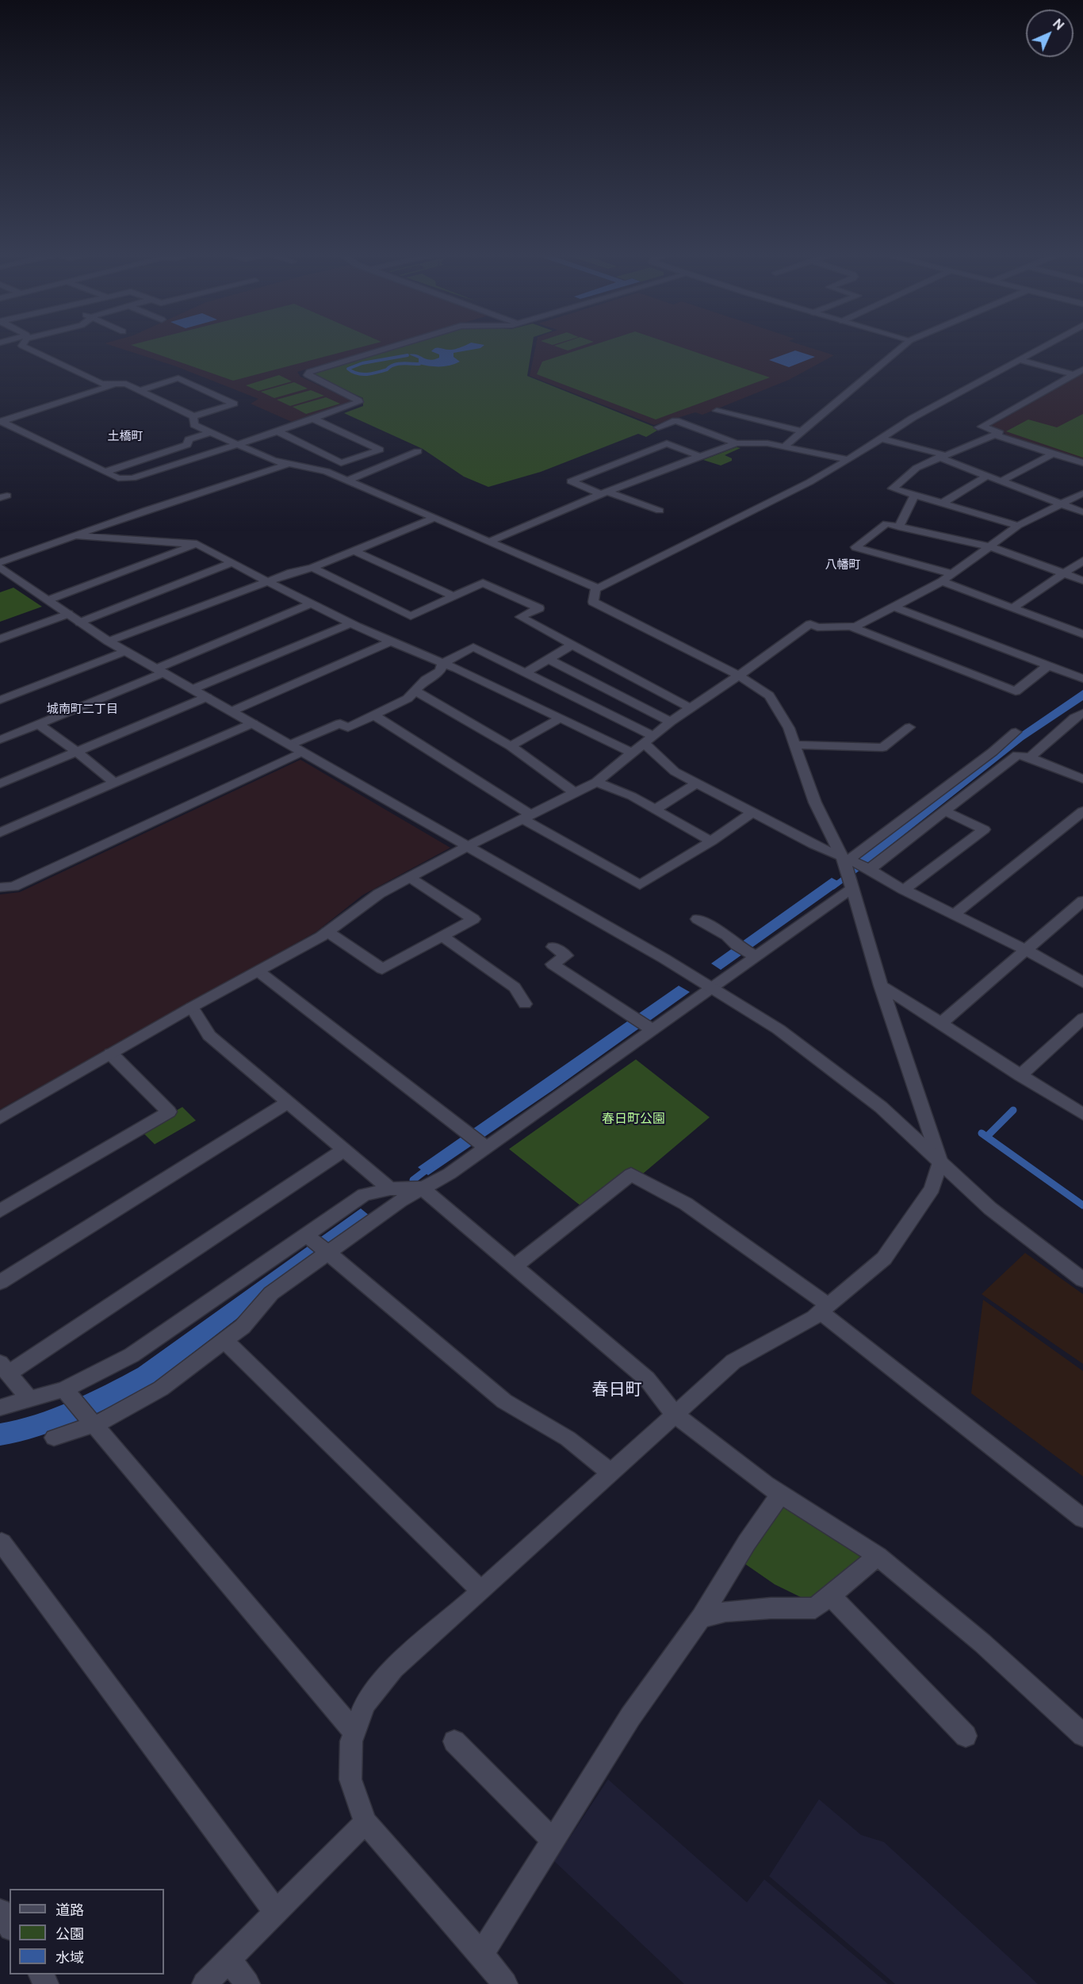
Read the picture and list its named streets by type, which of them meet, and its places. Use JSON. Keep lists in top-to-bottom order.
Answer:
{
  "districts": [
    "土橋町",
    "八幡町",
    "城南町二丁目",
    "春日町"
  ],
  "parks": ["春日町公園"],
  "legend": ["道路", "公園", "水域"],
  "north": "top right"
}
